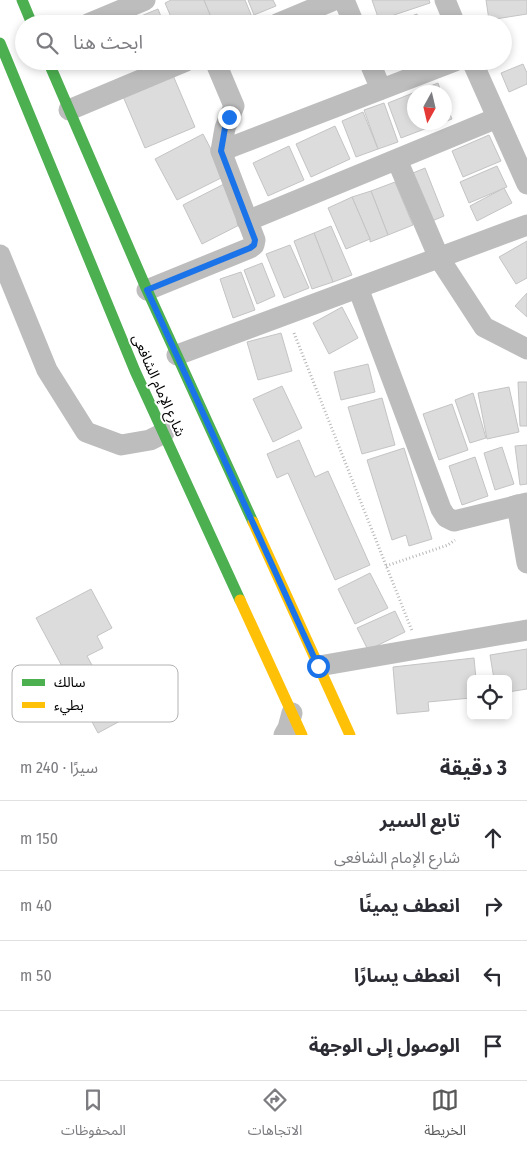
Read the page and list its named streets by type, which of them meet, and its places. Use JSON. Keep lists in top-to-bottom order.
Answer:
{
  "streets": {
    "street": ["شارع الإمام الشافعى"]
  },
  "legend": ["سالك", "بطيء"],
  "north": "bottom",
  "page": {
    "search": "ابحث هنا",
    "heading": ["3 دقيقة", "سيرًا · 240 m"],
    "list": [
      ["تابع السير", "شارع الإمام الشافعى", "150 m"],
      ["انعطف يمينًا", "40 m"],
      ["انعطف يسارًا", "50 m"],
      "الوصول إلى الوجهة"
    ],
    "nav": ["الخريطة", "الاتجاهات", "المحفوظات"]
  }
}
